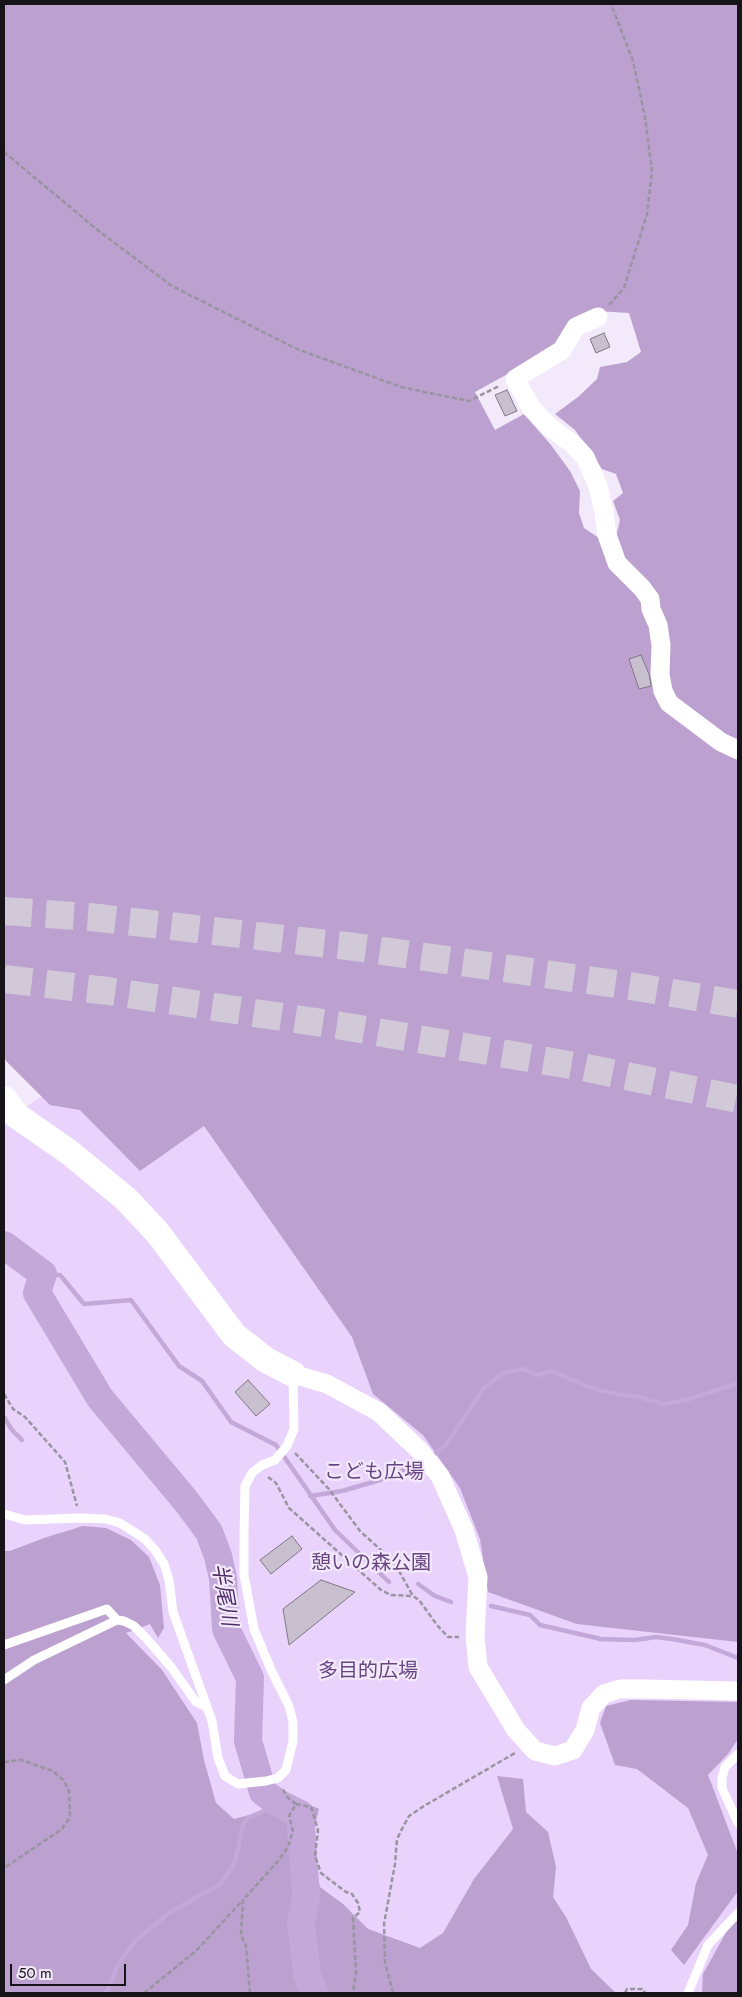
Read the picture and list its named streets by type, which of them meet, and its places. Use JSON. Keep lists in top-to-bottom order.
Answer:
{
  "water": ["半尾川"],
  "parks": ["こども広場", "憩いの森公園", "多目的広場"],
  "scale_bar": "50 m"
}
